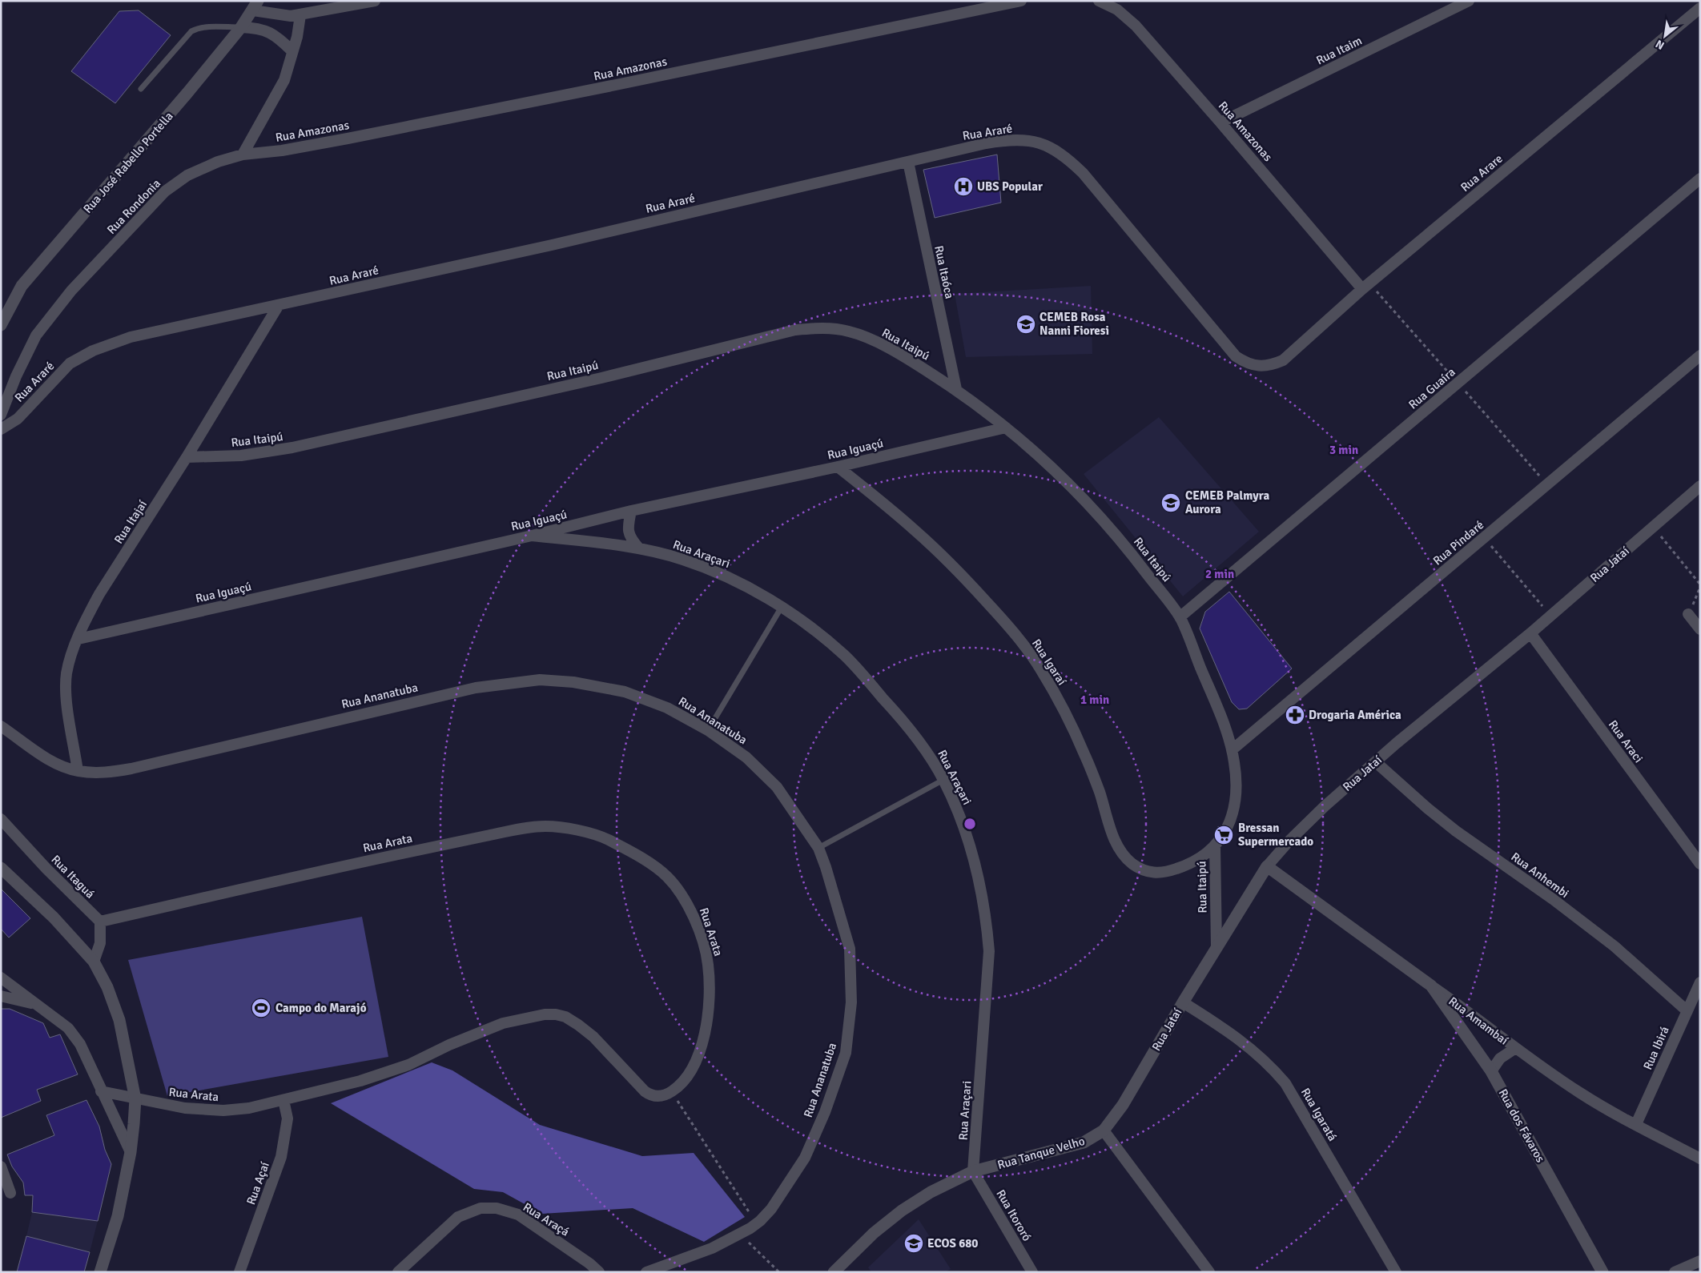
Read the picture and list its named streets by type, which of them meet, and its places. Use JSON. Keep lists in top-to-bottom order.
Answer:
{
  "streets": {
    "street": [
      "Rua Itaim",
      "Rua Amazonas",
      "Rua Araré",
      "Rua José Rabello Portella",
      "Rua Arare",
      "Rua Rondonia",
      "Rua Itaóca",
      "Rua Itaipú",
      "Rua Guaíra",
      "Rua Iguaçú",
      "Rua Itajaí",
      "Rua Pindaré",
      "Rua Araçari",
      "Rua Jataí",
      "Rua Igaraí",
      "Rua Ananatuba",
      "Rua Araci",
      "Rua Arata",
      "Rua Anhembi",
      "Rua Itaguá",
      "Rua Amambaí",
      "Rua Ibirá",
      "Rua Igaratá",
      "Rua dos Fávaros",
      "Rua Tanque Velho",
      "Rua Açaí",
      "Rua Itororó",
      "Rua Araçá"
    ]
  },
  "crossings": [
    ["Rua Itaim", "Rua Amazonas"],
    ["Rua Amazonas", "Rua Arare"],
    ["Rua Amazonas", "Rua Rondonia"],
    ["Rua Araré", "Rua Arare"],
    ["Rua Araré", "Rua Itaóca"],
    ["Rua Araré", "Rua Itajaí"],
    ["Rua Itaóca", "Rua Itaipú"],
    ["Rua Itaipú", "Rua Guaíra"],
    ["Rua Itaipú", "Rua Iguaçú"],
    ["Rua Itaipú", "Rua Itajaí"],
    ["Rua Itaipú", "Rua Pindaré"],
    ["Rua Itaipú", "Rua Jataí"],
    ["Rua Itaipú", "Rua Igaraí"],
    ["Rua Iguaçú", "Rua Itajaí"],
    ["Rua Iguaçú", "Rua Araçari"],
    ["Rua Iguaçú", "Rua Igaraí"],
    ["Rua Itajaí", "Rua Ananatuba"],
    ["Rua Araçari", "Rua Tanque Velho"],
    ["Rua Araçari", "Rua Itororó"],
    ["Rua Jataí", "Rua Araci"],
    ["Rua Jataí", "Rua Anhembi"],
    ["Rua Jataí", "Rua Amambaí"],
    ["Rua Jataí", "Rua Igaratá"],
    ["Rua Jataí", "Rua Tanque Velho"],
    ["Rua Arata", "Rua Itaguá"],
    ["Rua Arata", "Rua Açaí"],
    ["Rua Anhembi", "Rua Ibirá"],
    ["Rua Amambaí", "Rua Ibirá"],
    ["Rua Amambaí", "Rua dos Fávaros"],
    ["Rua Tanque Velho", "Rua Itororó"]
  ],
  "places": {
    "hospital": ["UBS Popular"],
    "school or university": ["CEMEB Rosa Nanni Fioresi", "CEMEB Palmyra Aurora", "ECOS 680"],
    "pharmacy": ["Drogaria América"],
    "supermarket": ["Bressan Supermercado"],
    "sports": ["Campo do Marajó"]
  },
  "north": "bottom left",
  "rings": ["3 min", "2 min", "1 min"]
}
